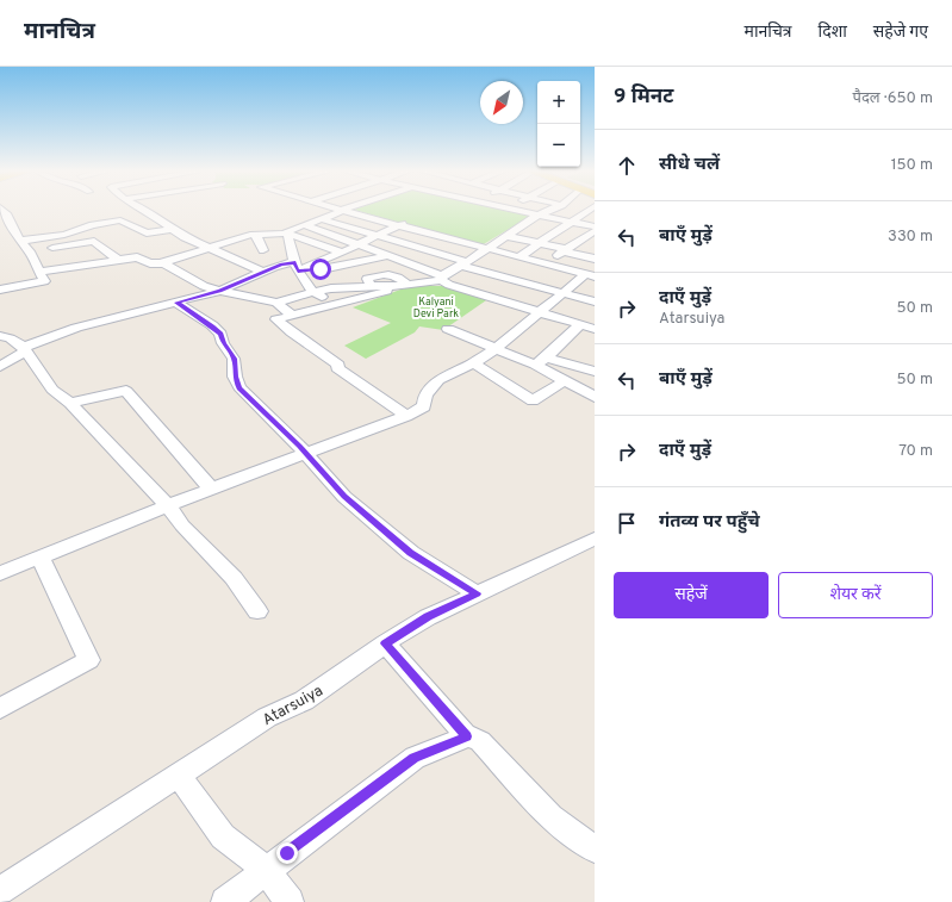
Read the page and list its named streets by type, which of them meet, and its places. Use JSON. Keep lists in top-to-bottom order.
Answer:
{
  "streets": {
    "street": ["Atarsuiya"]
  },
  "parks": ["Kalyani Devi Park"],
  "north": "bottom left",
  "page": {
    "header": "मानचित्र",
    "nav": ["मानचित्र", "दिशा", "सहेजे गए"],
    "heading": ["9 मिनट", "पैदल · 650 m"],
    "map_buttons": ["+", "−"],
    "list": [
      ["सीधे चलें", "150 m"],
      ["बाएँ मुड़ें", "330 m"],
      ["दाएँ मुड़ें", "Atarsuiya", "50 m"],
      ["बाएँ मुड़ें", "50 m"],
      ["दाएँ मुड़ें", "70 m"],
      "गंतव्य पर पहुँचे"
    ],
    "buttons": ["सहेजें", "शेयर करें"]
  }
}
